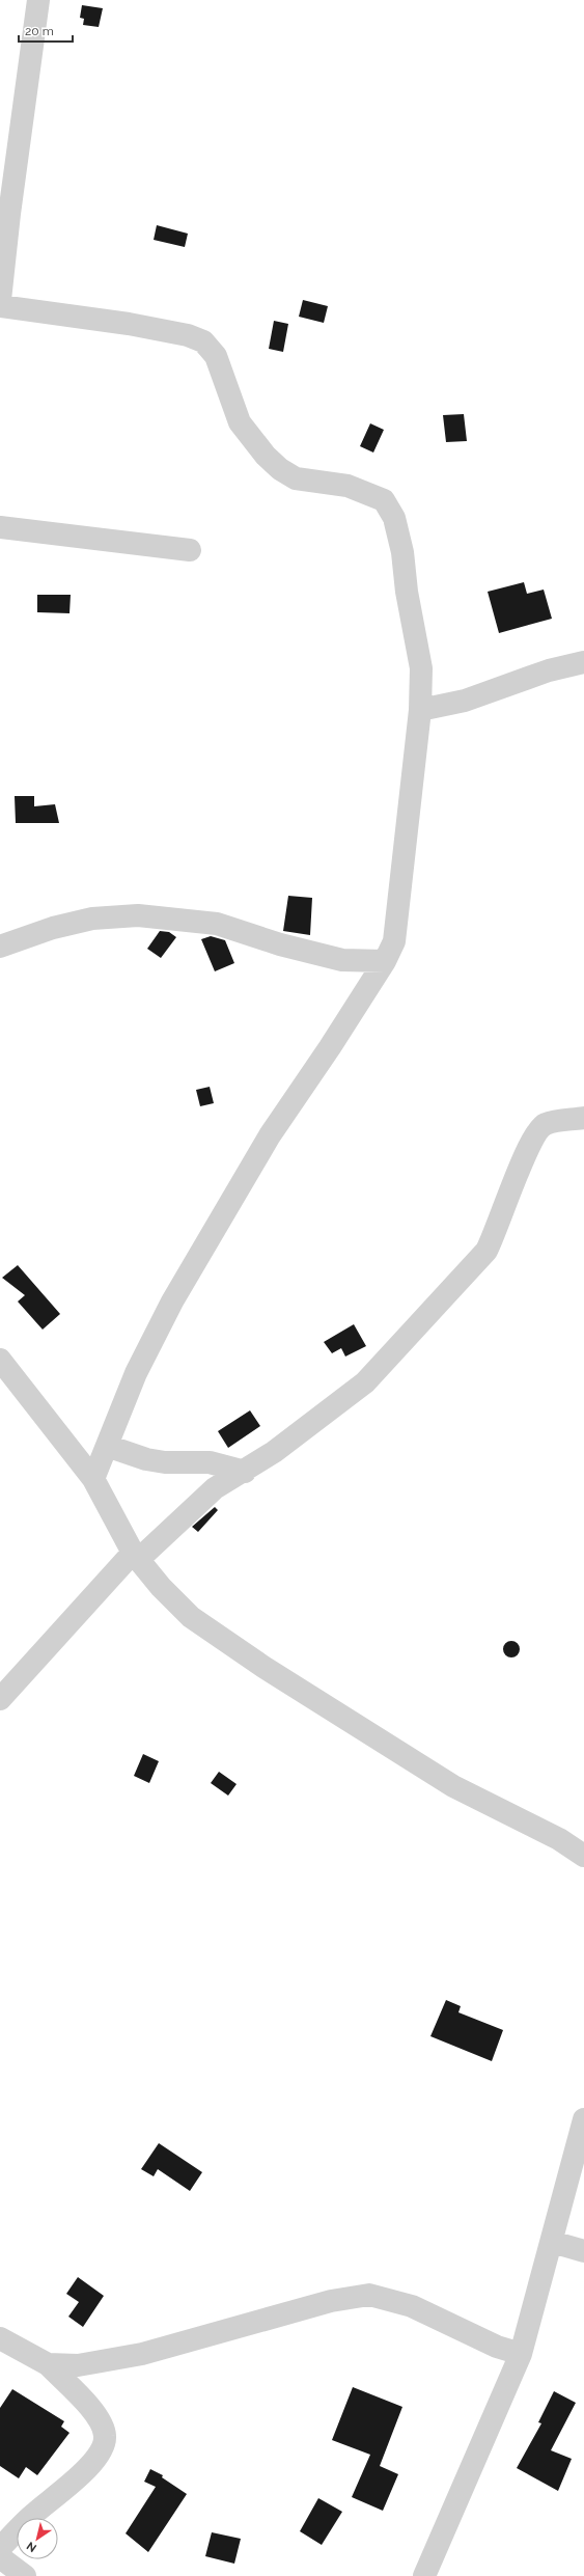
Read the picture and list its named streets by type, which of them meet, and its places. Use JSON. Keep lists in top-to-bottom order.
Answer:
{
  "scale_bar": "20 m",
  "north": "bottom left"
}
